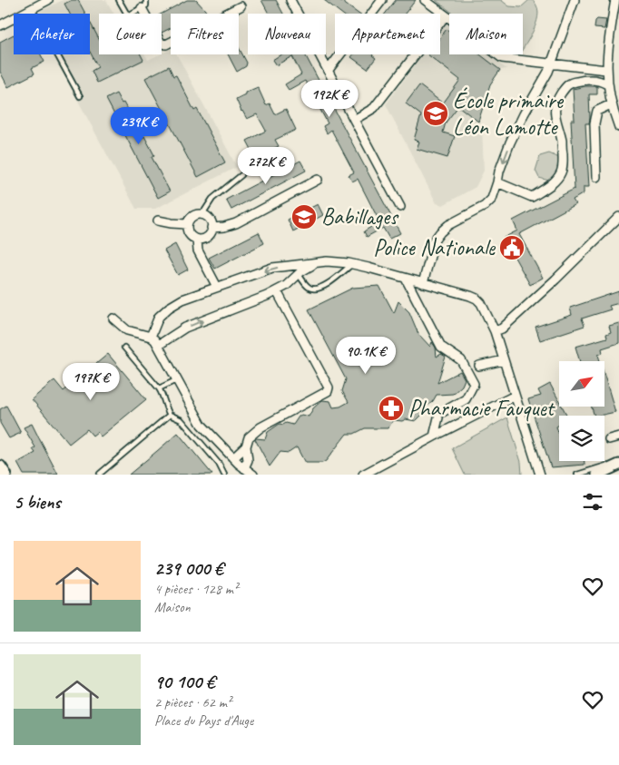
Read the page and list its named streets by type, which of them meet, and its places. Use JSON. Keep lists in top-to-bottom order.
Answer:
{
  "places": {
    "school or university": ["École primaire Léon Lamotte", "Babillages"],
    "public building": ["Police Nationale"],
    "pharmacy": ["Pharmacie Fauquet"]
  },
  "north": "top right",
  "page": {
    "chip": [
      "Acheter",
      "Louer",
      "Filtres",
      "Nouveau",
      "Appartement",
      "Maison"
    ],
    "price": [
      "192K €",
      "239K €",
      "272K €",
      "90.1K €",
      "197K €"
    ],
    "heading": "5 biens",
    "list": [
      {
        "name": "239 000 €",
        "note": "4 pièces · 128 m² · Maison"
      },
      {
        "name": "90 100 €",
        "note": "2 pièces · 62 m² · Place du Pays d'Auge"
      }
    ]
  }
}
